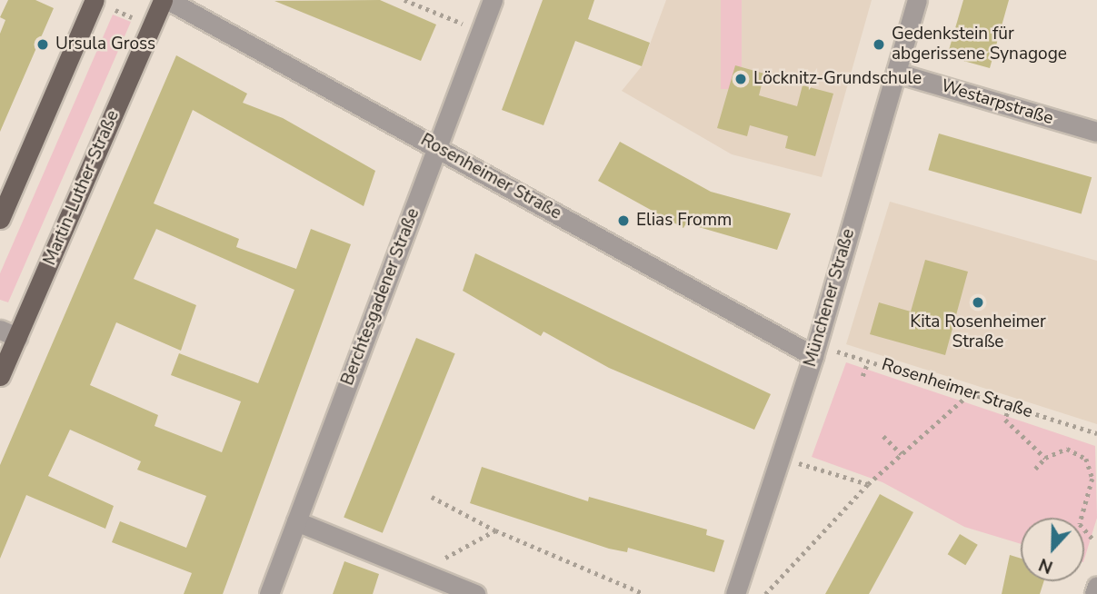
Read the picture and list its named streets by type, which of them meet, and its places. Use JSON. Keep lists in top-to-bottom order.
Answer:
{
  "streets": {
    "main road": ["Martin-Luther-Straße"],
    "street": [
      "Westarpstraße",
      "Rosenheimer Straße",
      "Berchtesgadener Straße",
      "Münchener Straße"
    ]
  },
  "crossings": [
    ["Westarpstraße", "Münchener Straße"],
    ["Rosenheimer Straße", "Berchtesgadener Straße"],
    ["Rosenheimer Straße", "Münchener Straße"]
  ],
  "places": [
    "Ursula Gross",
    "Gedenkstein für abgerissene Synagoge",
    "Löcknitz-Grundschule",
    "Elias Fromm",
    "Kita Rosenheimer Straße"
  ],
  "north": "bottom"
}
